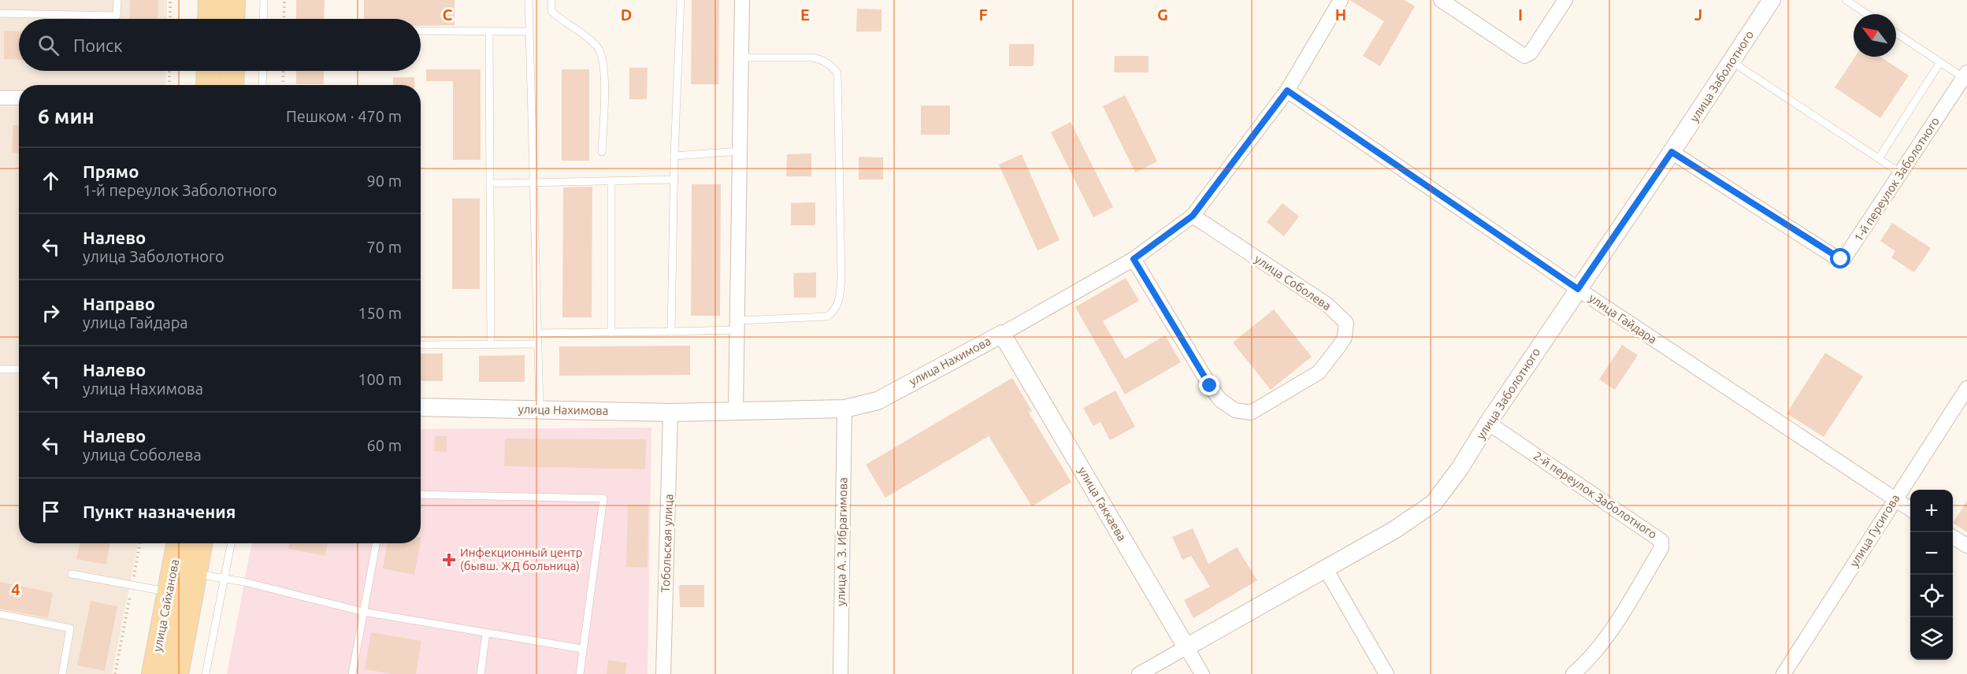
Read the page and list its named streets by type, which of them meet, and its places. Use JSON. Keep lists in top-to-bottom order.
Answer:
{
  "streets": {
    "main road": ["улица Сайханова"],
    "street": [
      "улица Заболотного",
      "1-й переулок Заболотного",
      "улица Соболева",
      "улица Гайдара",
      "улица Нахимова",
      "2-й переулок Заболотного",
      "улица Гаккаева",
      "улица Гусигова",
      "улица А. З. Ибрагимова",
      "Тобольская улица"
    ]
  },
  "crossings": [
    ["улица Заболотного", "1-й переулок Заболотного"],
    ["улица Заболотного", "улица Гайдара"],
    ["улица Заболотного", "2-й переулок Заболотного"],
    ["улица Заболотного", "улица Гаккаева"],
    ["улица Соболева", "улица Нахимова"],
    ["улица Гайдара", "улица Нахимова"],
    ["улица Гайдара", "улица Гусигова"],
    ["улица Нахимова", "улица Гаккаева"],
    ["улица Нахимова", "улица А. З. Ибрагимова"],
    ["улица Нахимова", "Тобольская улица"]
  ],
  "places": {
    "health": ["Инфекционный центр (бывш. ЖД больница)"]
  },
  "north": "top left",
  "page": {
    "search": "Поиск",
    "heading": ["6 мин", "Пешком · 470 m"],
    "list": [
      ["Прямо", "1-й переулок Заболотного", "90 m"],
      ["Налево", "улица Заболотного", "70 m"],
      ["Направо", "улица Гайдара", "150 m"],
      ["Налево", "улица Нахимова", "100 m"],
      ["Налево", "улица Соболева", "60 m"],
      "Пункт назначения"
    ],
    "map_buttons": ["+", "−"]
  },
  "grid": {
    "columns": [
      "C",
      "D",
      "E",
      "F",
      "G",
      "H",
      "I",
      "J"
    ],
    "rows": ["4"]
  }
}
